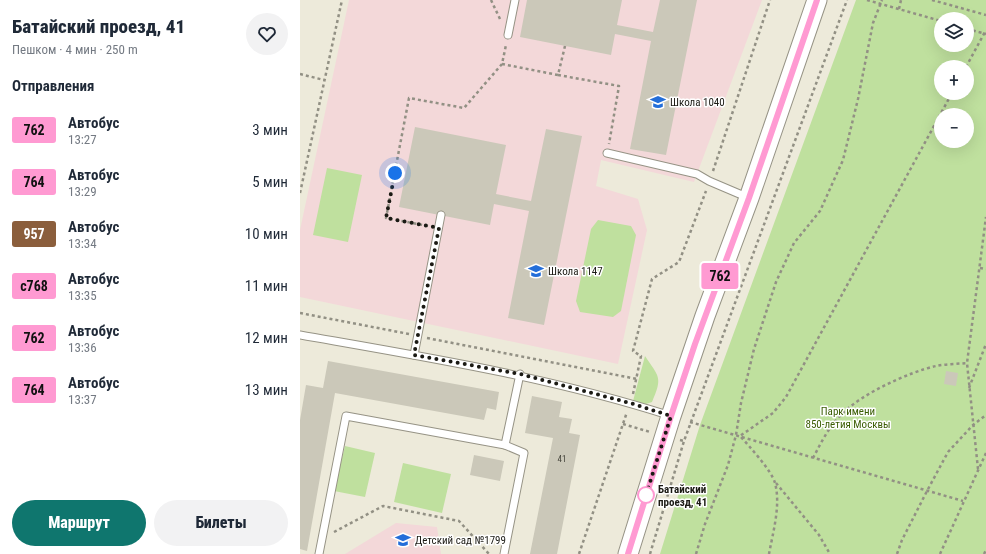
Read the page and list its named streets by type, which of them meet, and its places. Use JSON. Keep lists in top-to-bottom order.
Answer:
{
  "parks": ["Парк имени 850-летия Москвы"],
  "places": {
    "school or university": ["Школа 1040", "Школа 1147", "Детский сад №1799"],
    "other": ["Батайский проезд, 41"]
  },
  "lines": ["bus line 762"],
  "house_numbers": ["41"],
  "page": {
    "heading": [
      ["Батайский проезд, 41", "Пешком · 4 мин · 250 m"],
      "Отправления"
    ],
    "on_map": "762",
    "map_buttons": ["+", "−"],
    "list": [
      {
        "mark": "762",
        "name": "Автобус",
        "note": "13:27",
        "value": "3 мин"
      },
      {
        "mark": "764",
        "name": "Автобус",
        "note": "13:29",
        "value": "5 мин"
      },
      {
        "mark": "957",
        "name": "Автобус",
        "note": "13:34",
        "value": "10 мин"
      },
      {
        "mark": "с768",
        "name": "Автобус",
        "note": "13:35",
        "value": "11 мин"
      },
      {
        "mark": "762",
        "name": "Автобус",
        "note": "13:36",
        "value": "12 мин"
      },
      {
        "mark": "764",
        "name": "Автобус",
        "note": "13:37",
        "value": "13 мин"
      }
    ],
    "buttons": ["Маршрут", "Билеты"]
  }
}
